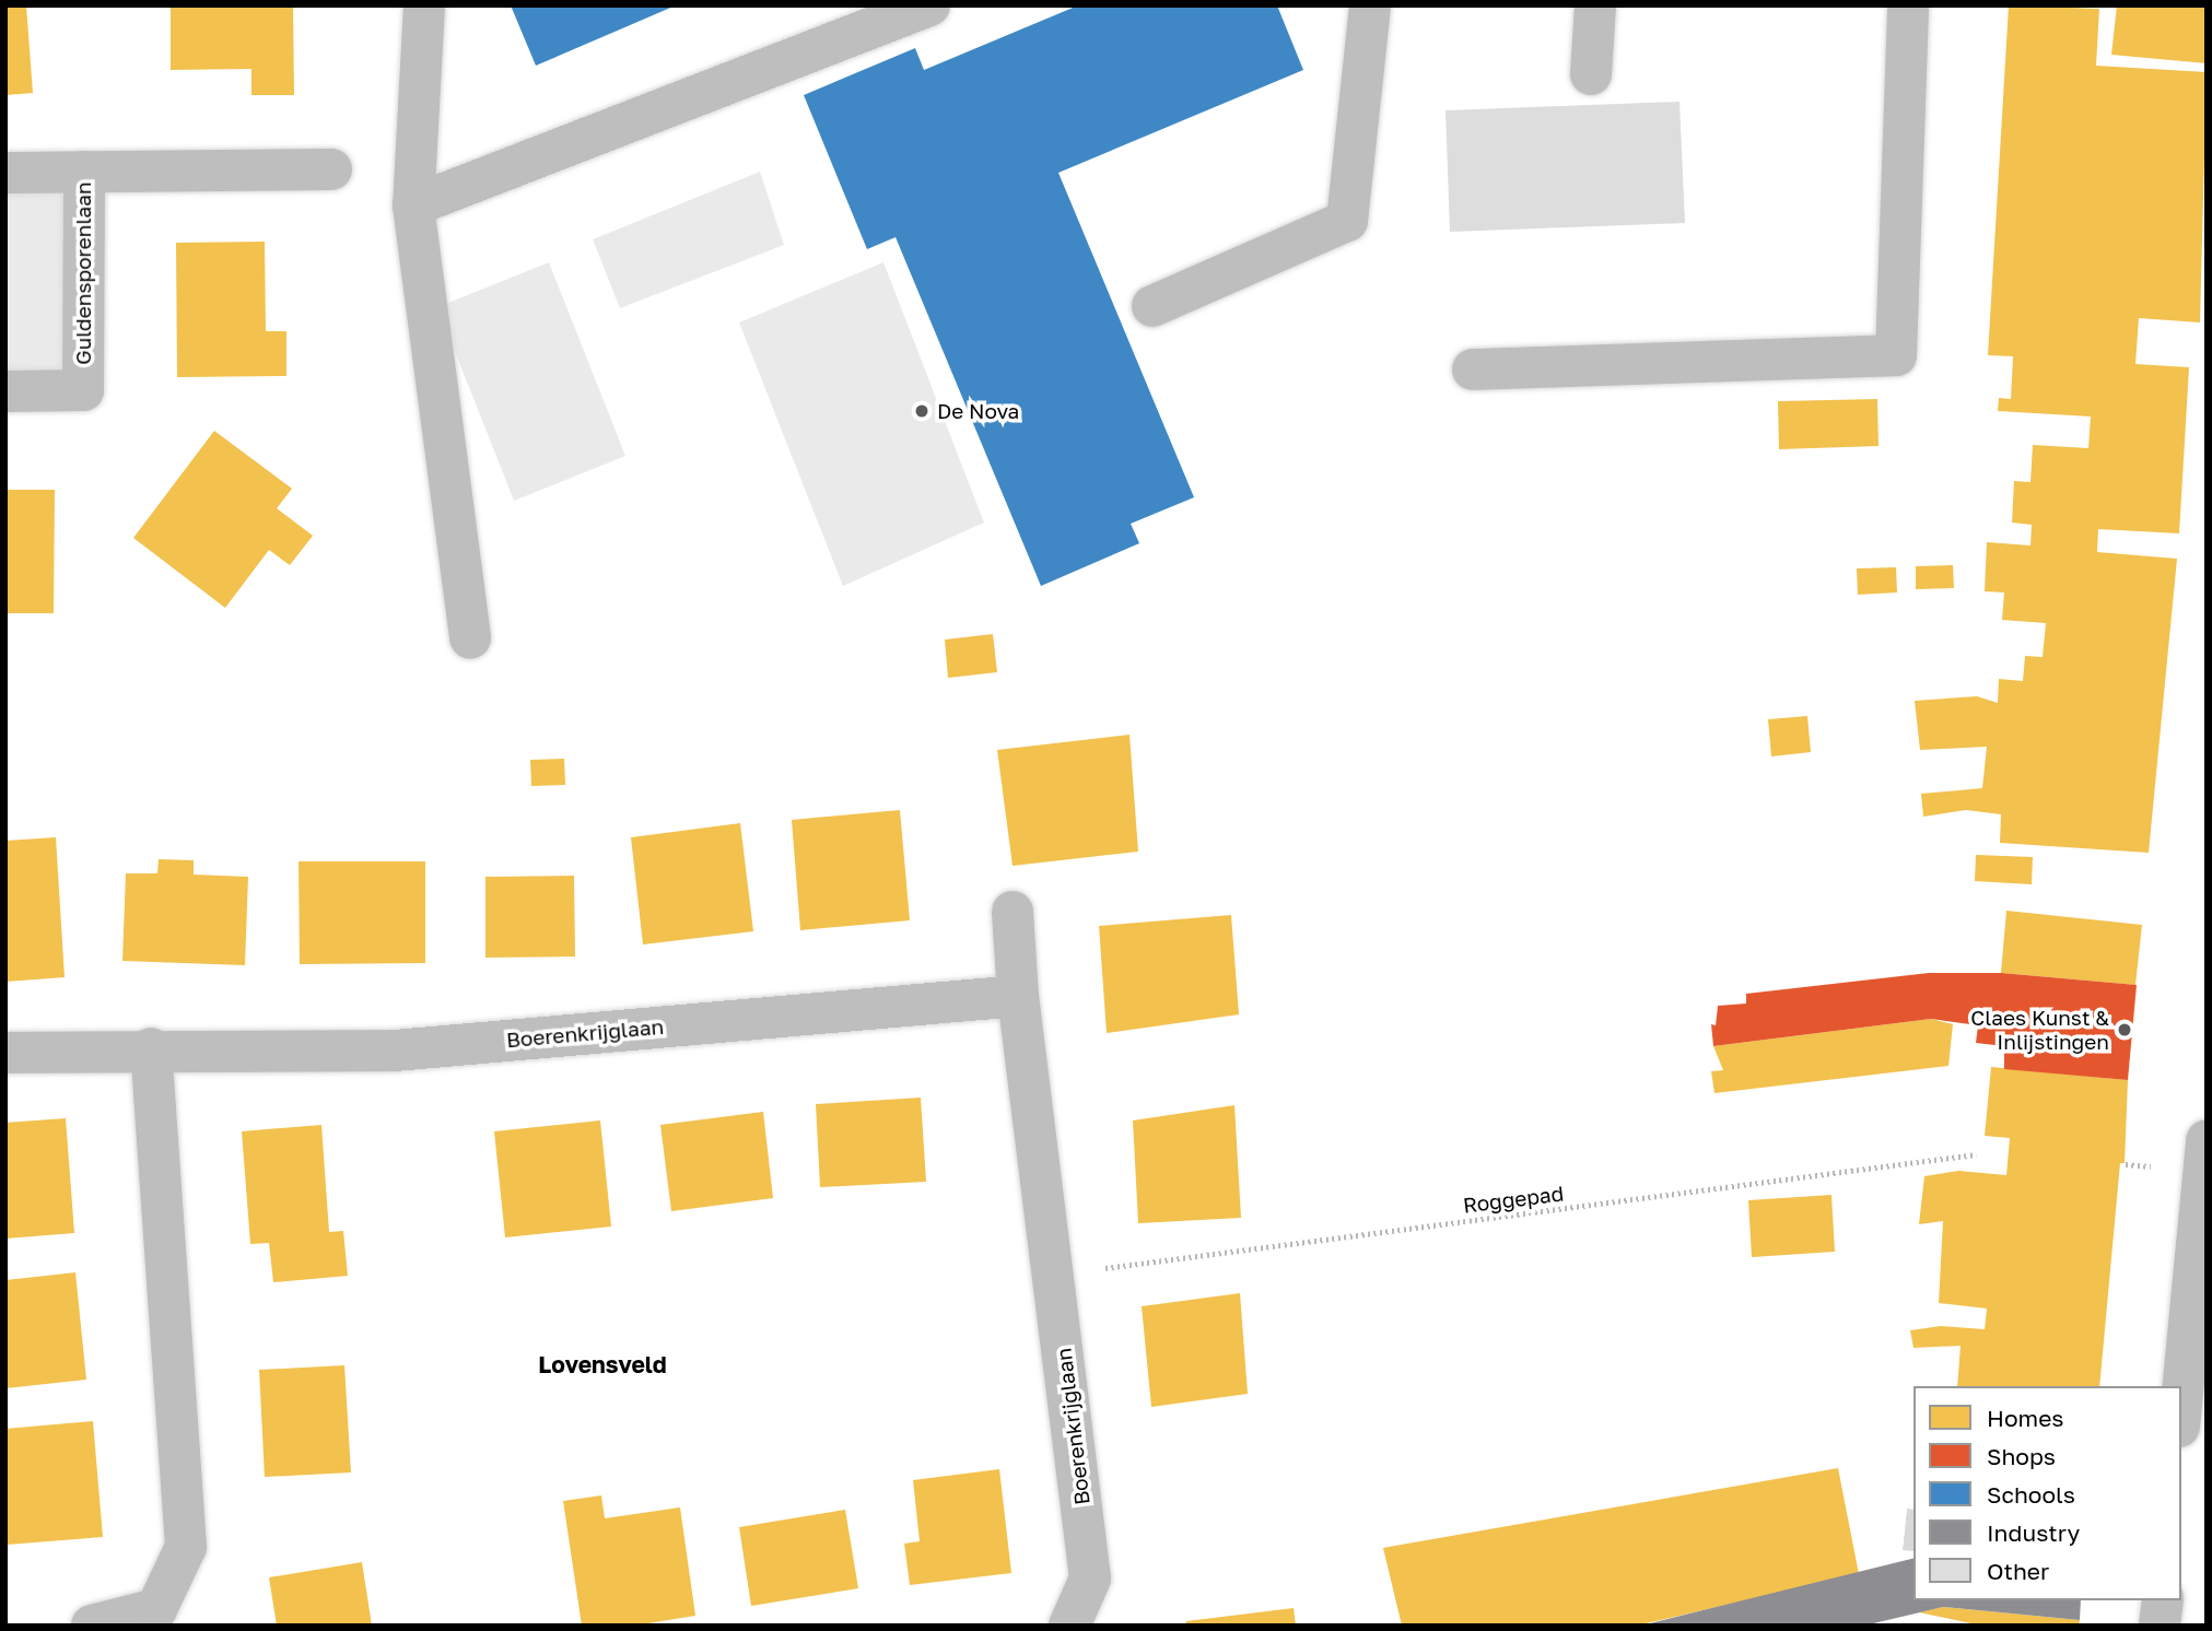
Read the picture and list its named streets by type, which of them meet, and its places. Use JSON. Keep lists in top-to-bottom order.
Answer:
{
  "streets": {
    "street": ["Guldensporenlaan", "Boerenkrijglaan"],
    "path": ["Roggepad"]
  },
  "crossings": [
    ["Boerenkrijglaan", "Roggepad"]
  ],
  "districts": ["Lovensveld"],
  "places": ["De Nova", "Claes Kunst & Inlijstingen"],
  "legend": [
    "Homes",
    "Shops",
    "Schools",
    "Industry",
    "Other"
  ]
}
